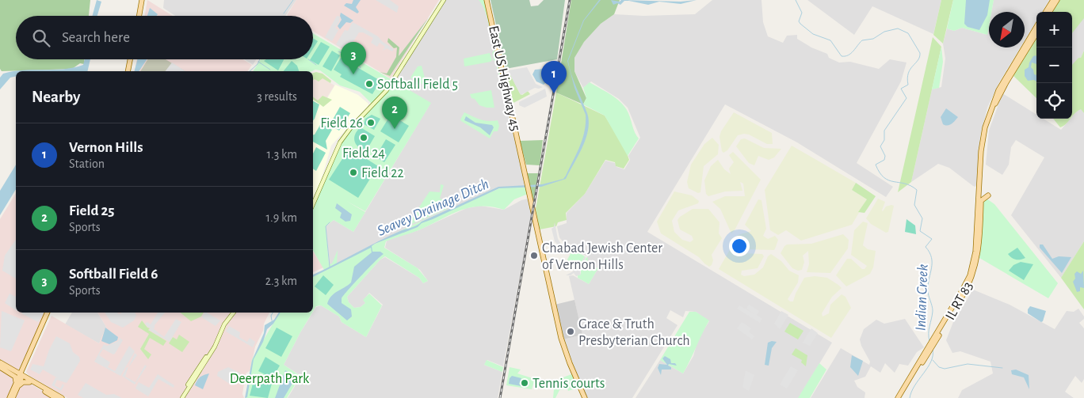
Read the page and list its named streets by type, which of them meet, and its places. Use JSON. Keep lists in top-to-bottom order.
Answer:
{
  "streets": {
    "main road": ["East US Highway 45", "IL RT 83"]
  },
  "water": ["Seavey Drainage Ditch", "Indian Creek"],
  "parks": ["Deerpath Park"],
  "places": [
    "Softball Field 5",
    "Field 26",
    "Field 24",
    "Field 22",
    "Chabad Jewish Center of Vernon Hills",
    "Grace & Truth Presbyterian Church",
    "Tennis courts"
  ],
  "north": "bottom left",
  "page": {
    "map_buttons": ["+", "−"],
    "search": "Search here",
    "pins": ["3", "1", "2"],
    "heading": ["Nearby", "3 results"],
    "list": [
      {
        "mark": "1",
        "name": "Vernon Hills",
        "note": "Station",
        "value": "1.3 km"
      },
      {
        "mark": "2",
        "name": "Field 25",
        "note": "Sports",
        "value": "1.9 km"
      },
      {
        "mark": "3",
        "name": "Softball Field 6",
        "note": "Sports",
        "value": "2.3 km"
      }
    ]
  }
}
